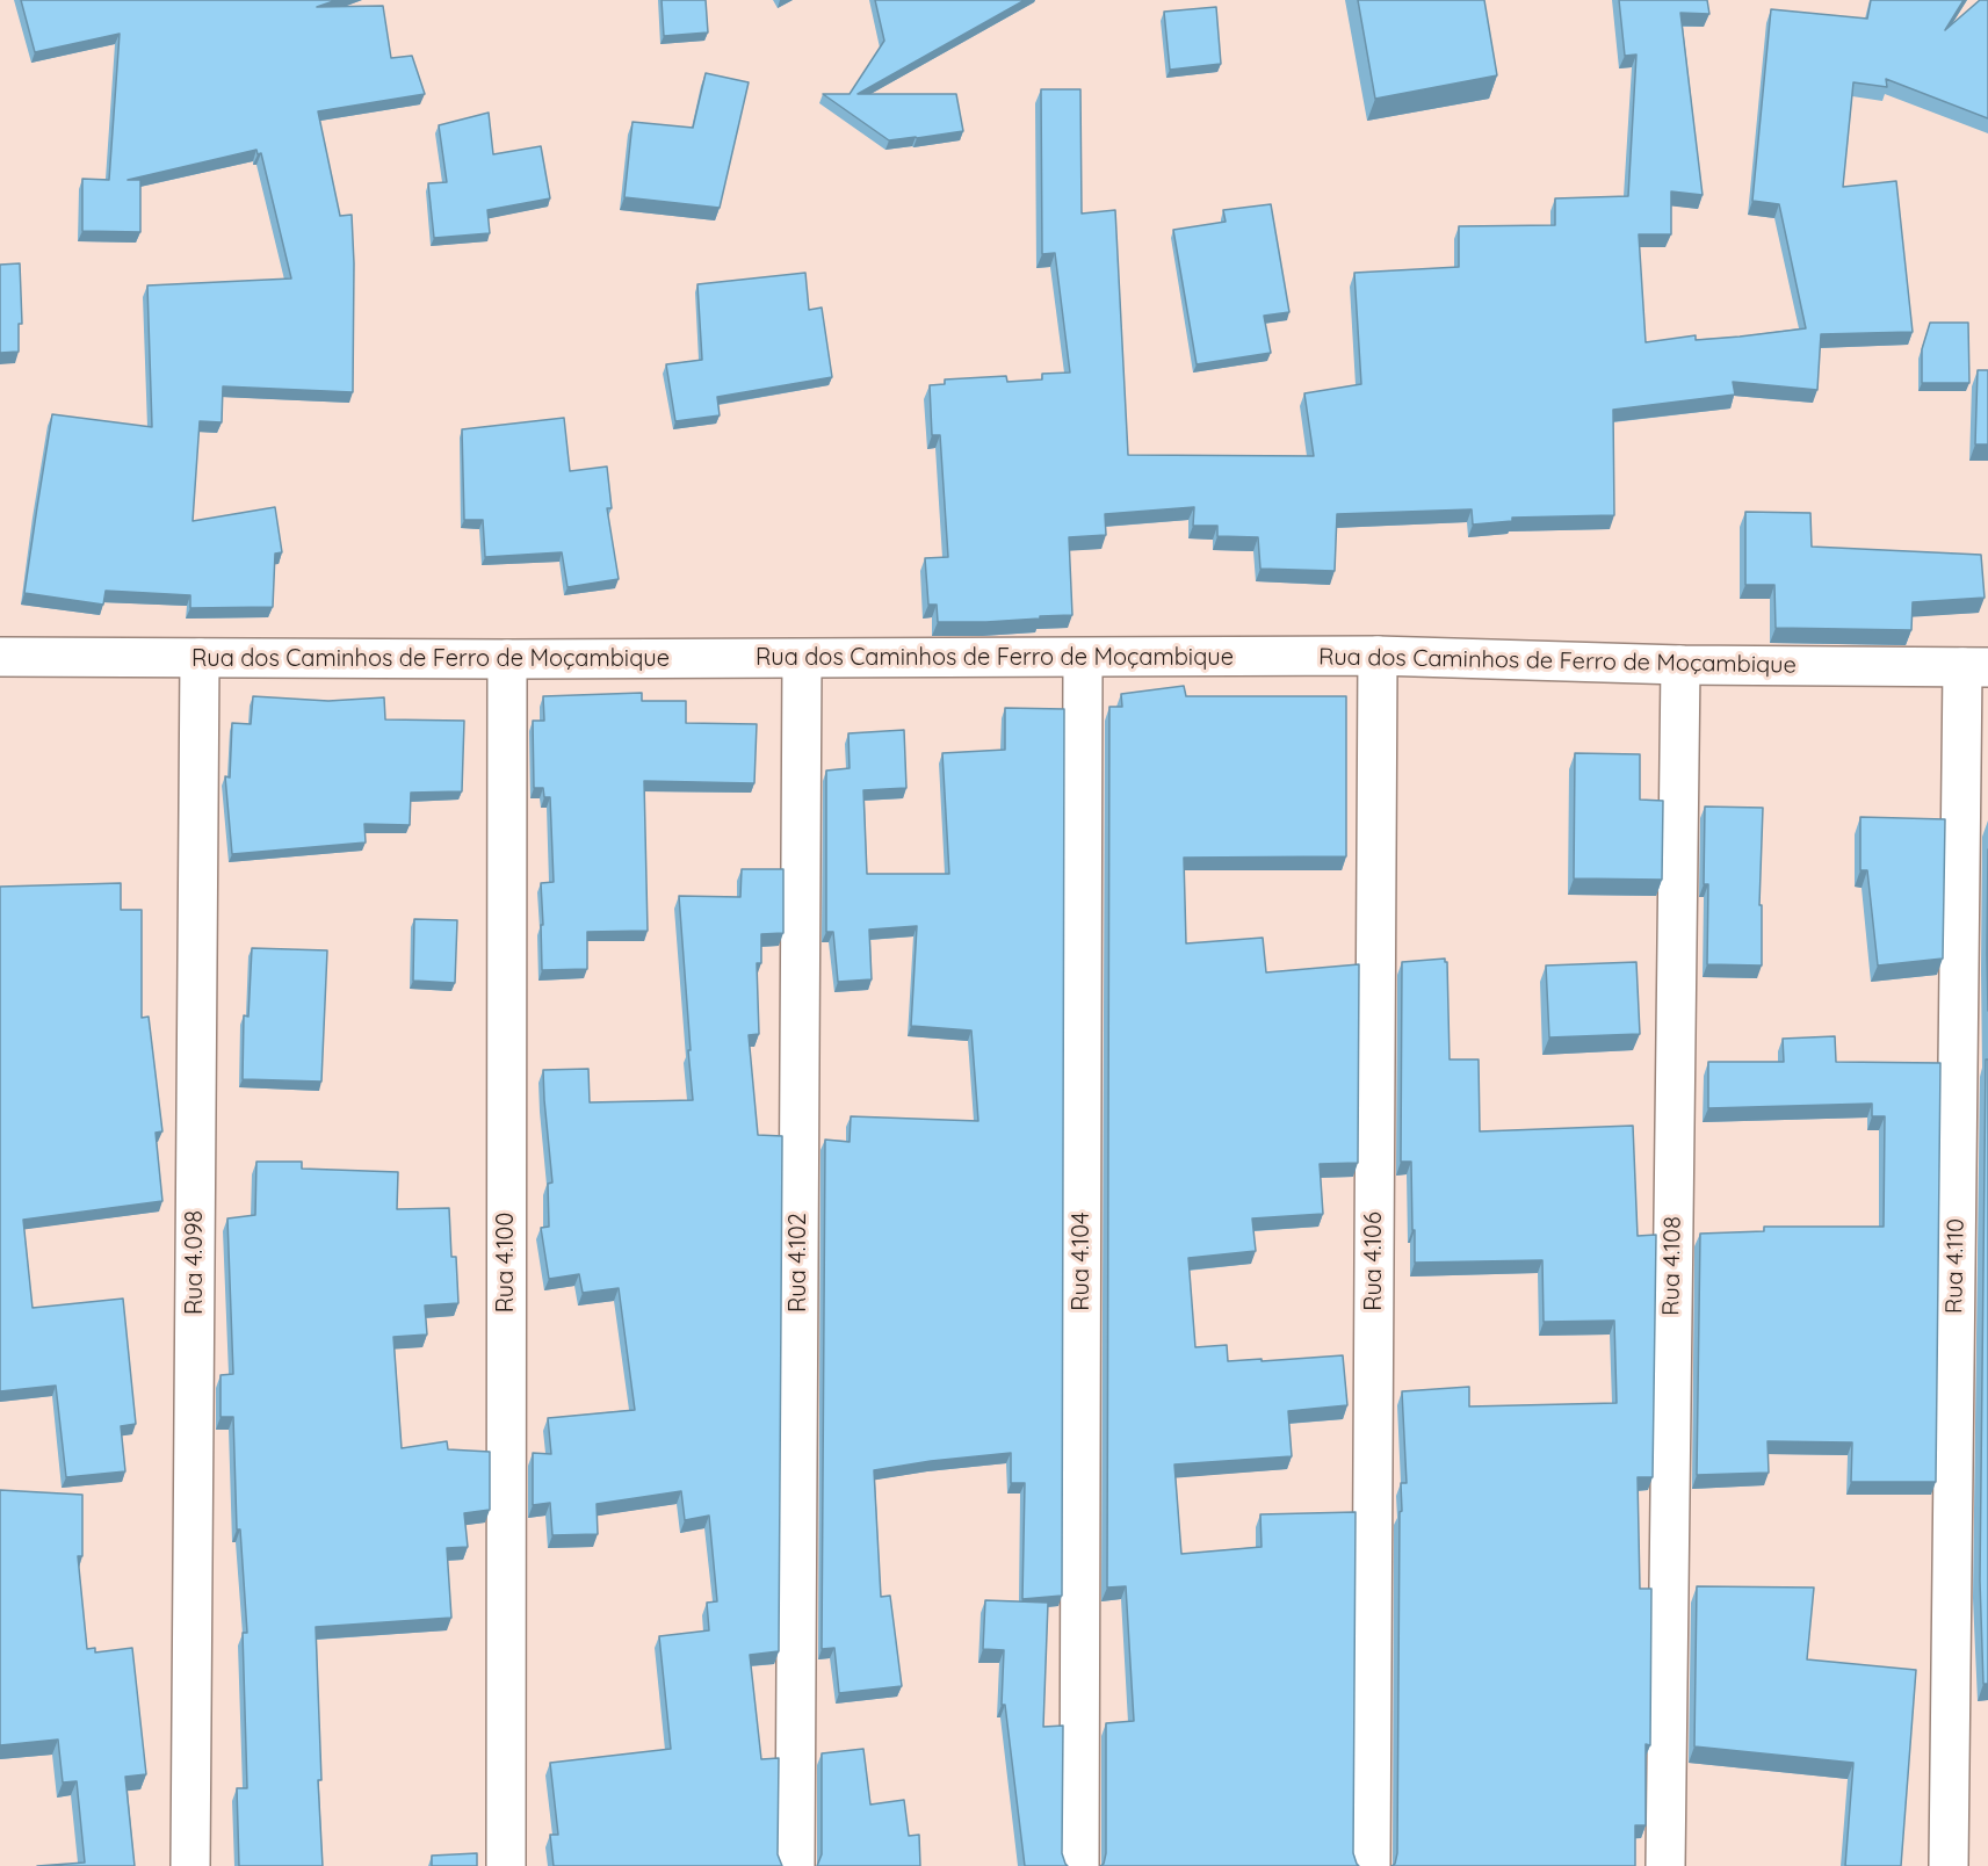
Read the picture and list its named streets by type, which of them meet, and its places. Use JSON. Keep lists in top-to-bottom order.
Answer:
{
  "streets": {
    "street": [
      "Rua dos Caminhos de Ferro de Moçambique",
      "Rua 4.104",
      "Rua 4.106",
      "Rua 4.098",
      "Rua 4.100",
      "Rua 4.102",
      "Rua 4.108",
      "Rua 4.110"
    ]
  },
  "crossings": [
    ["Rua dos Caminhos de Ferro de Moçambique", "Rua 4.104"],
    ["Rua dos Caminhos de Ferro de Moçambique", "Rua 4.106"],
    ["Rua dos Caminhos de Ferro de Moçambique", "Rua 4.098"],
    ["Rua dos Caminhos de Ferro de Moçambique", "Rua 4.100"],
    ["Rua dos Caminhos de Ferro de Moçambique", "Rua 4.102"],
    ["Rua dos Caminhos de Ferro de Moçambique", "Rua 4.108"],
    ["Rua dos Caminhos de Ferro de Moçambique", "Rua 4.110"]
  ]
}
